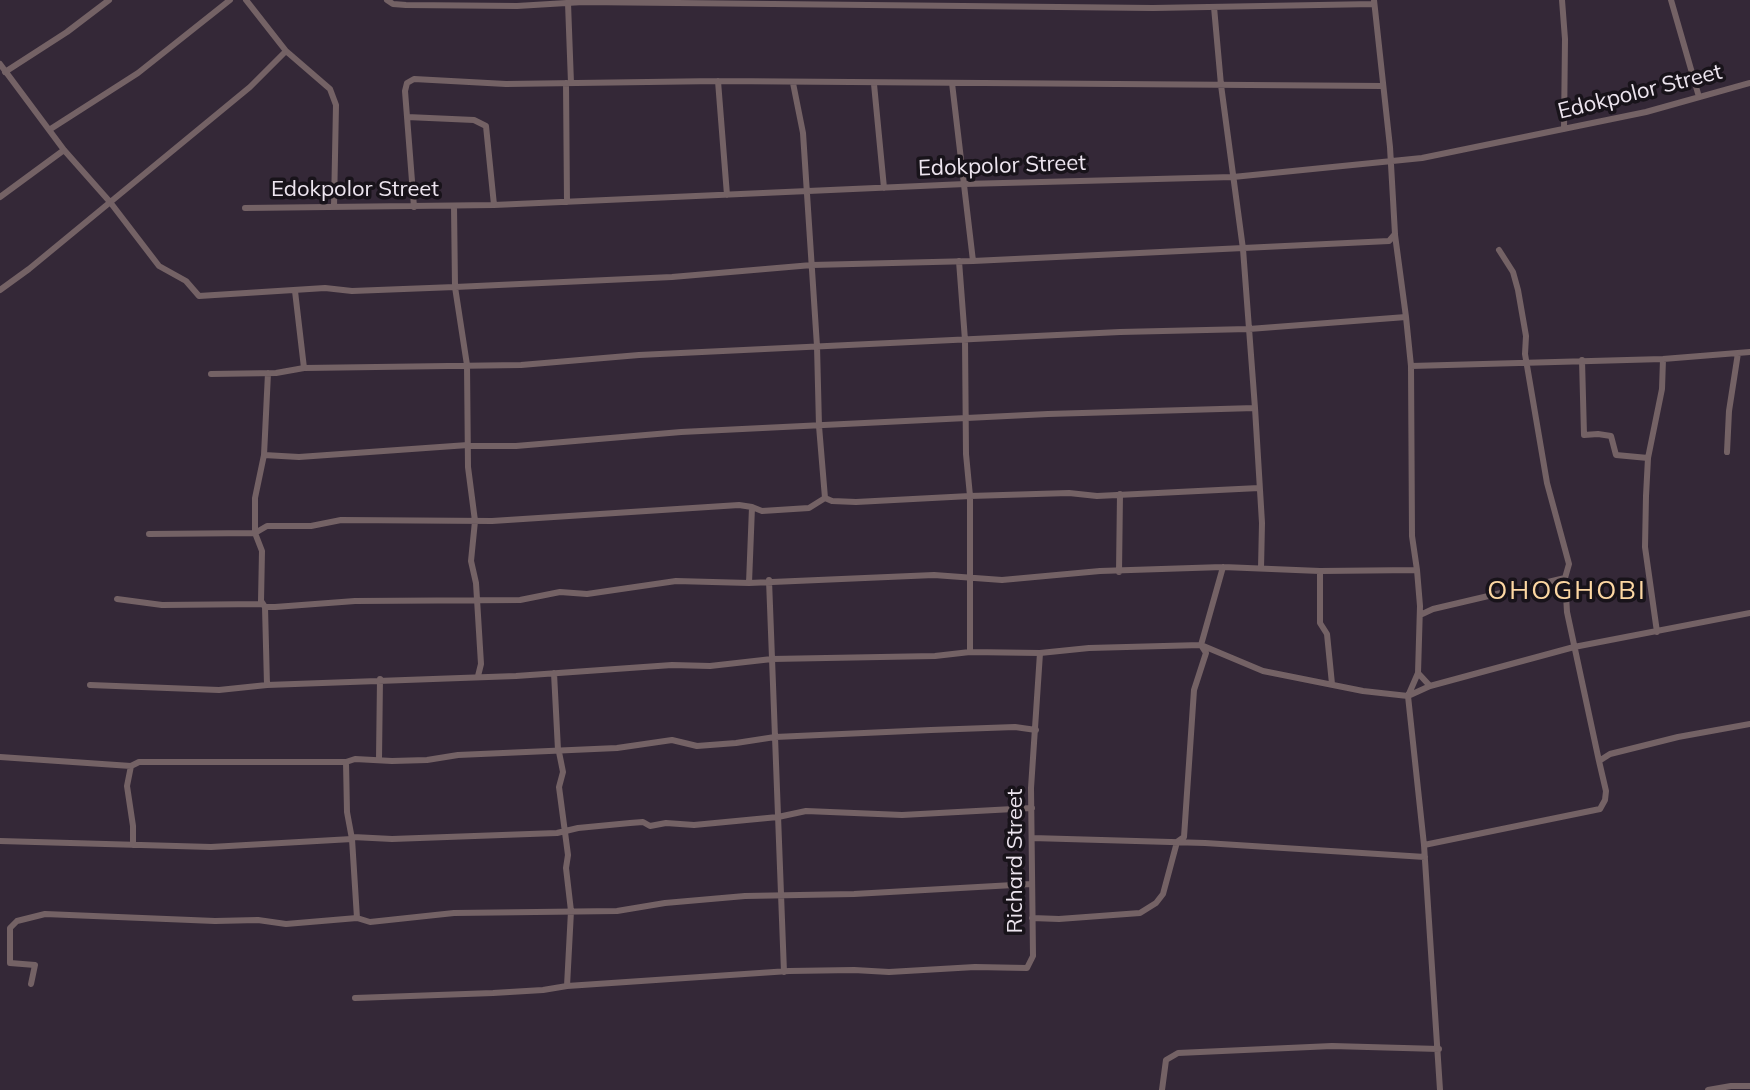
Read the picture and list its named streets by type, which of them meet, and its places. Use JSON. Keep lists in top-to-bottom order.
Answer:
{
  "streets": {
    "street": ["Edokpolor Street", "Richard Street"]
  },
  "districts": ["OHOGHOBI"]
}
